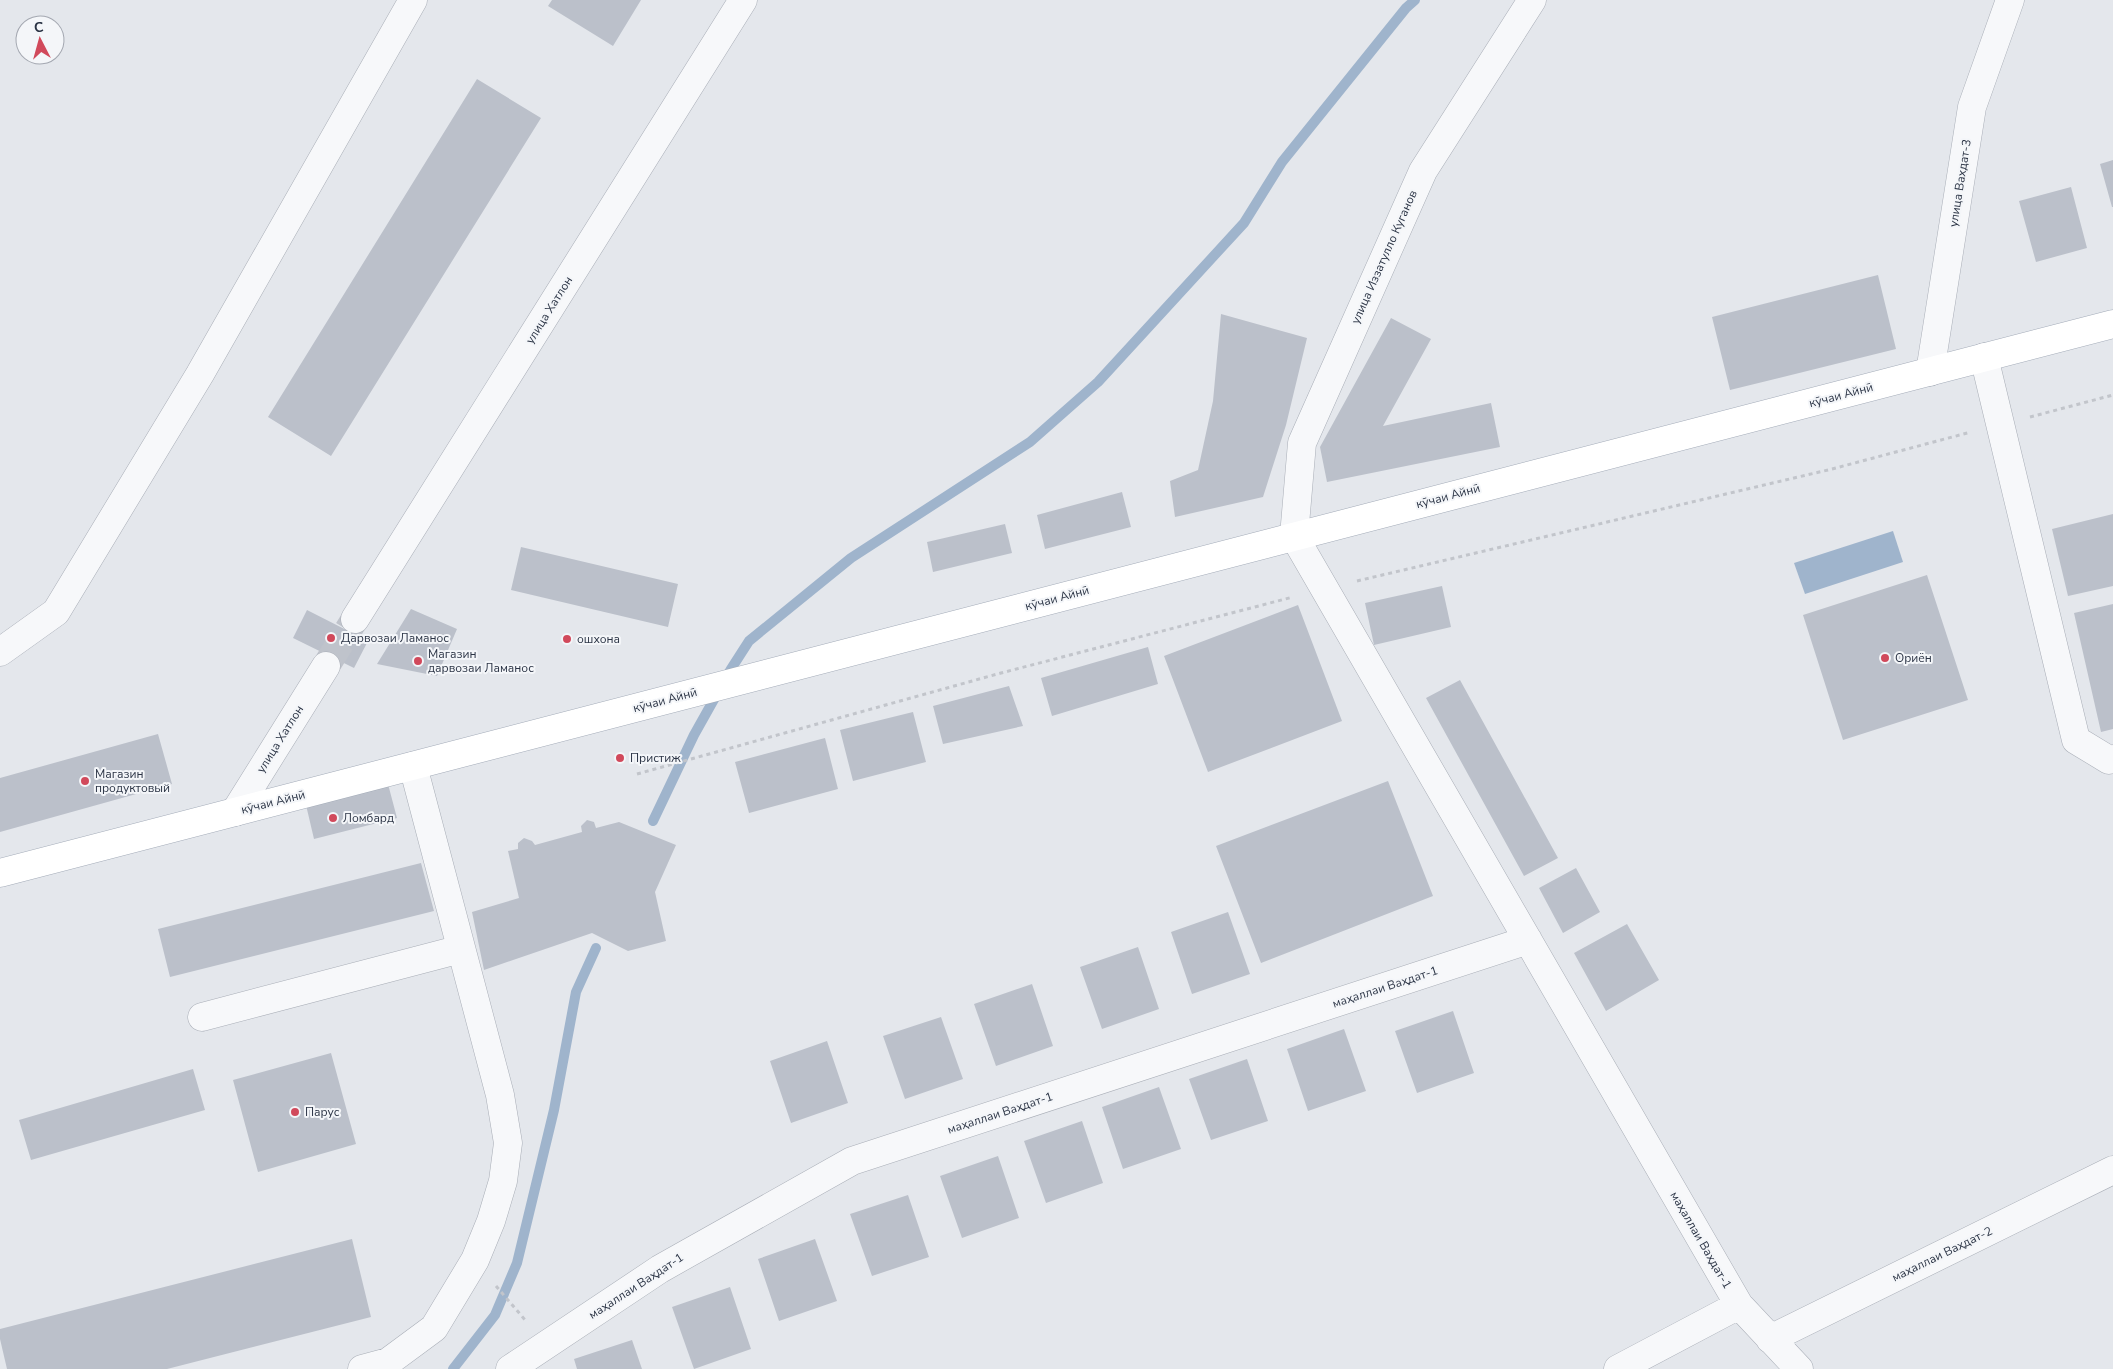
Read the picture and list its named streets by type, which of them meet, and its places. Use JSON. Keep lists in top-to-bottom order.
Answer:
{
  "streets": {
    "main road": ["кӯчаи Айнӣ"],
    "street": [
      "улица Вахдат-3",
      "улица Иззатулло Куганов",
      "улица Хатлон",
      "маҳаллаи Ваҳдат-1",
      "маҳаллаи Ваҳдат-2"
    ]
  },
  "crossings": [
    ["улица Вахдат-3", "кӯчаи Айнӣ"],
    ["улица Иззатулло Куганов", "кӯчаи Айнӣ"],
    ["улица Иззатулло Куганов", "маҳаллаи Ваҳдат-1"],
    ["улица Хатлон", "кӯчаи Айнӣ"],
    ["кӯчаи Айнӣ", "маҳаллаи Ваҳдат-1"],
    ["маҳаллаи Ваҳдат-1", "маҳаллаи Ваҳдат-2"]
  ],
  "places": [
    "Дарвозаи Ламанос",
    "ошхона",
    "Ориён",
    "Магазин дарвозаи Ламанос",
    "Пристиж",
    "Магазин продуктовый",
    "Ломбард",
    "Парус"
  ],
  "north": "top"
}
